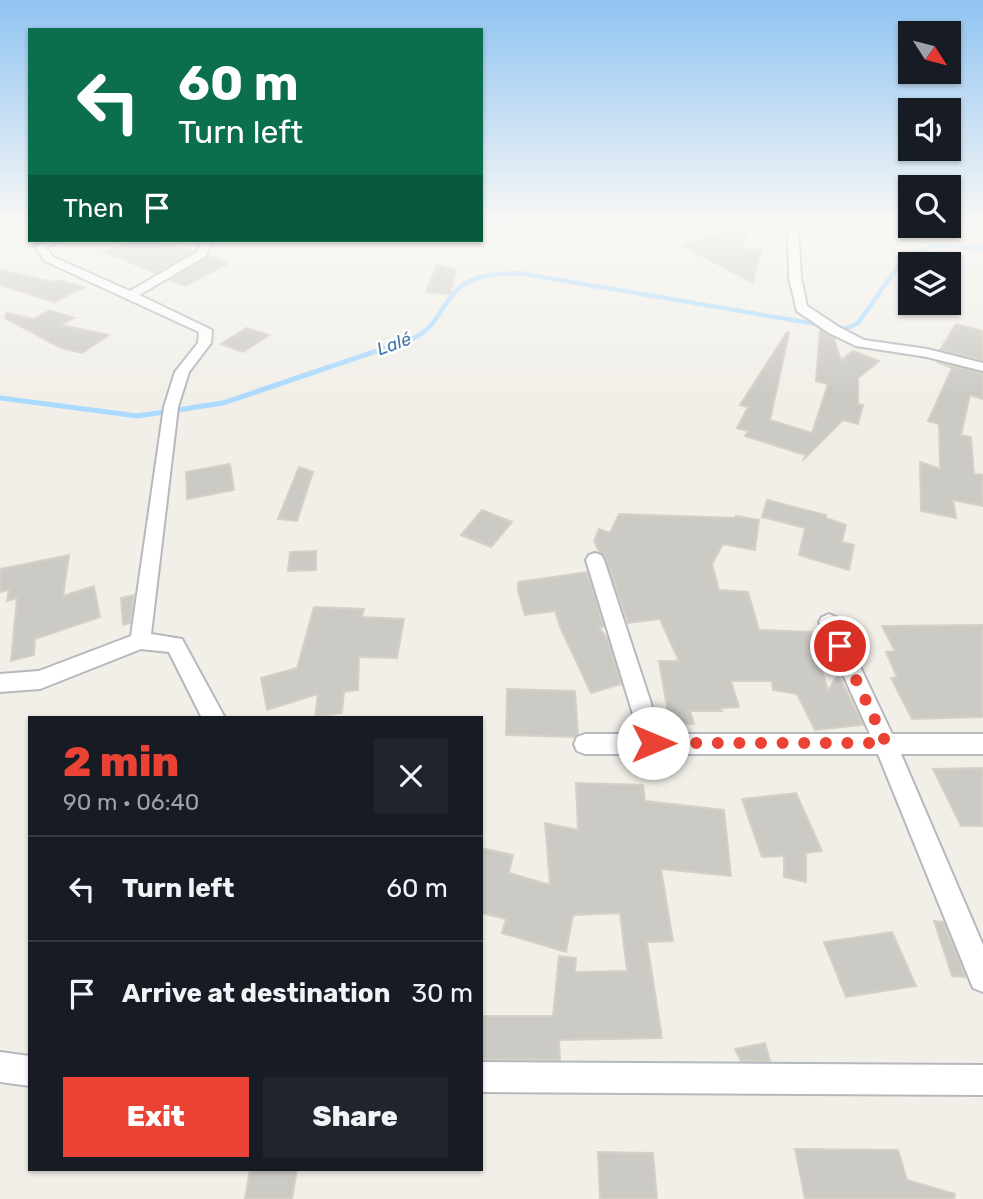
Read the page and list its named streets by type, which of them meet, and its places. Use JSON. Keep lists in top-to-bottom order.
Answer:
{
  "water": ["Lalé"],
  "north": "bottom right",
  "page": {
    "turn": ["60 m", "Turn left"],
    "then": "Then",
    "heading": ["2 min", "90 m · 06:40"],
    "list": [
      {
        "name": "Turn left",
        "value": "60 m"
      },
      {
        "name": "Arrive at destination",
        "value": "30 m"
      }
    ],
    "buttons": ["Exit", "Share"]
  }
}
